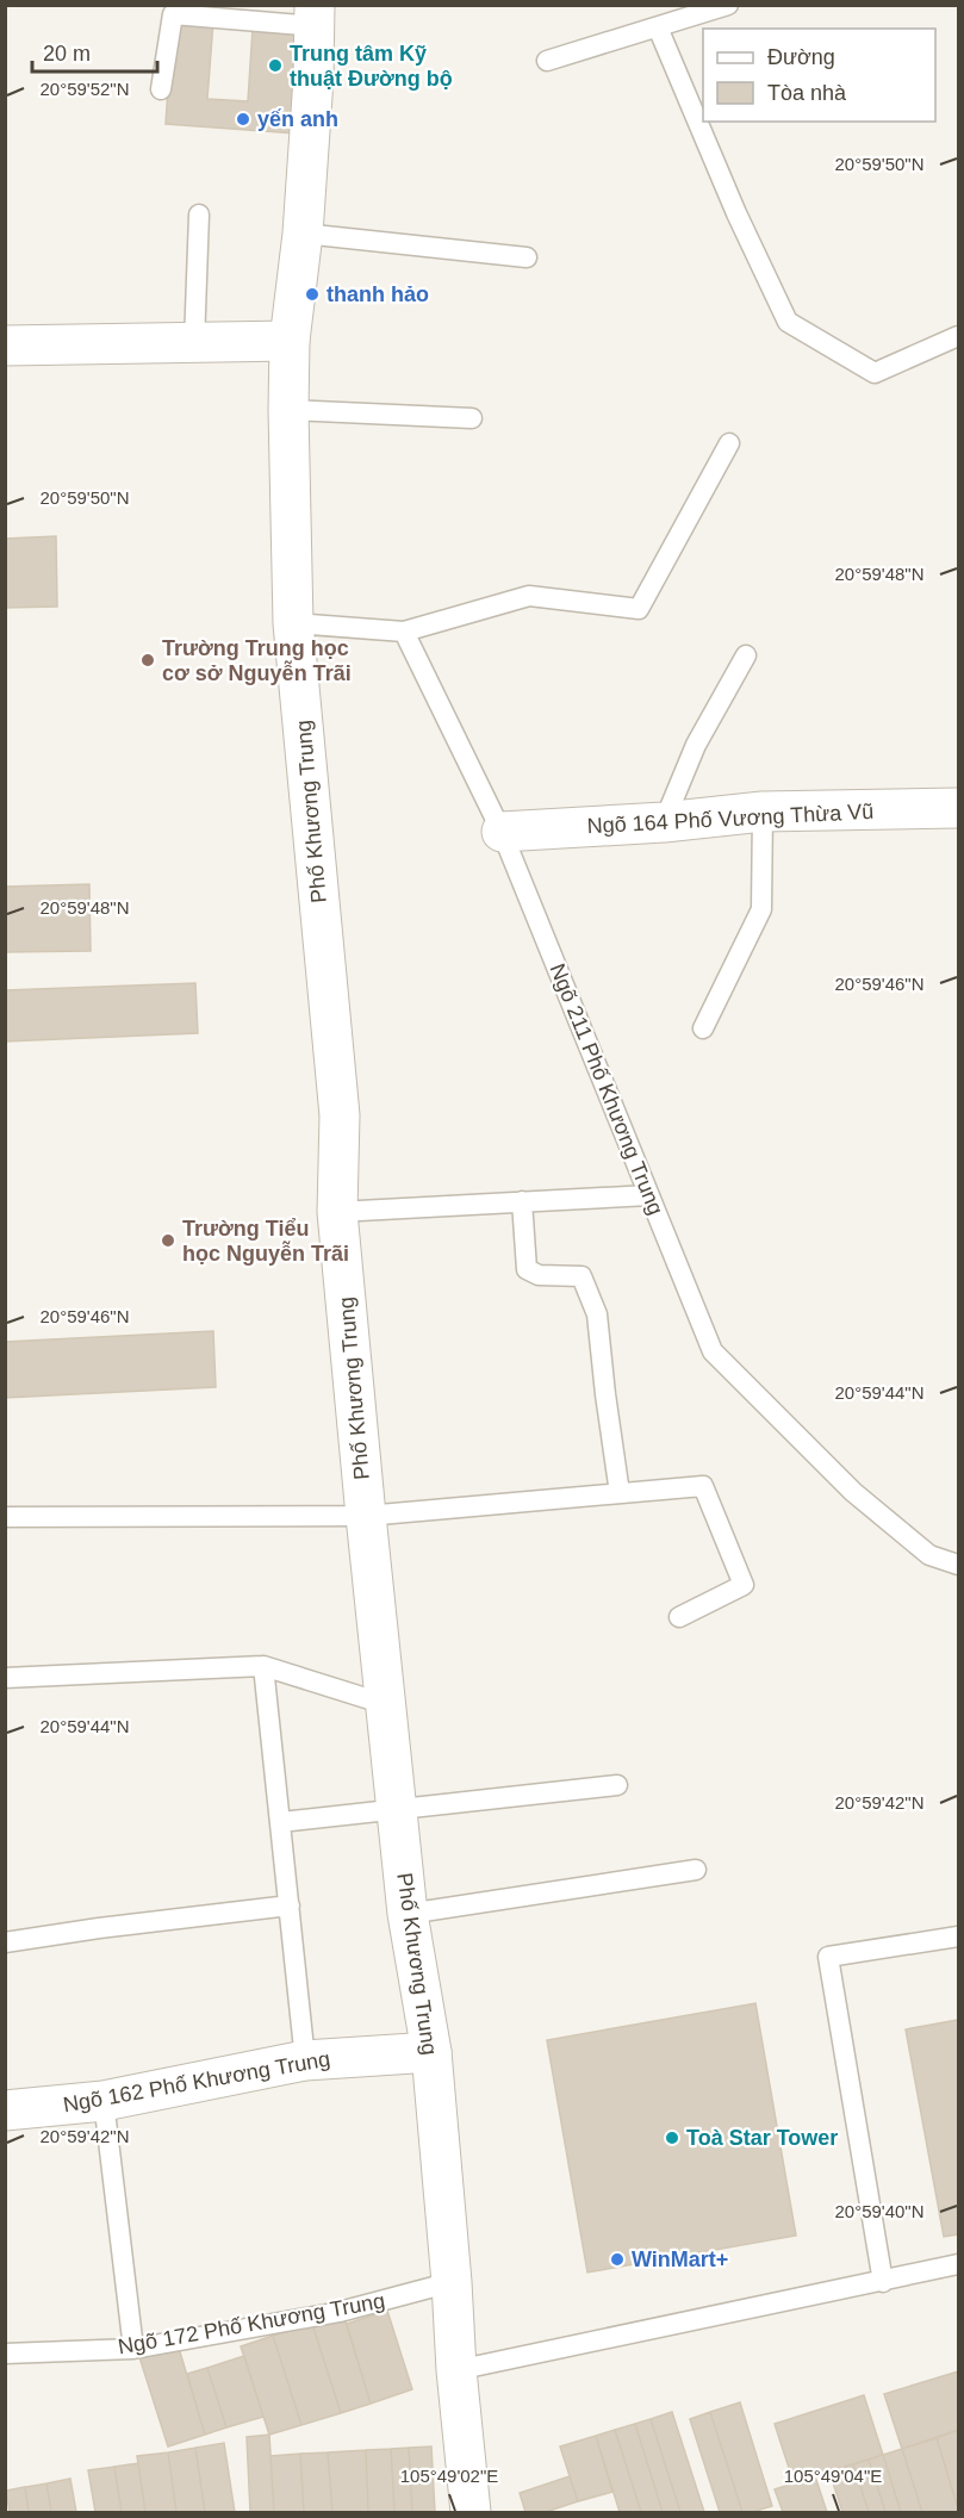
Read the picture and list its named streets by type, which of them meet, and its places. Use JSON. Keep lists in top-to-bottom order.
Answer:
{
  "streets": {
    "street": ["Phố Khương Trung", "Ngõ 164 Phố Vương Thừa Vũ", "Ngõ 162 Phố Khương Trung"],
    "lane": ["Ngõ 211 Phố Khương Trung", "Ngõ 172 Phố Khương Trung"]
  },
  "crossings": [
    ["Phố Khương Trung", "Ngõ 162 Phố Khương Trung"],
    ["Phố Khương Trung", "Ngõ 172 Phố Khương Trung"],
    ["Ngõ 164 Phố Vương Thừa Vũ", "Ngõ 211 Phố Khương Trung"]
  ],
  "places": [
    "Trung tâm Kỹ thuật Đường bộ",
    "yến anh",
    "thanh hảo",
    "Trường Trung học cơ sở Nguyễn Trãi",
    "Trường Tiểu học Nguyễn Trãi",
    "Toà Star Tower",
    "WinMart+"
  ],
  "legend": ["Đường", "Tòa nhà"],
  "scale_bar": "20 m",
  "coordinates": [
    "20°59'52\"N",
    "20°59'50\"N",
    "20°59'48\"N",
    "20°59'46\"N",
    "20°59'44\"N",
    "20°59'42\"N",
    "20°59'40\"N",
    "105°49'02\"E",
    "105°49'04\"E"
  ]
}
